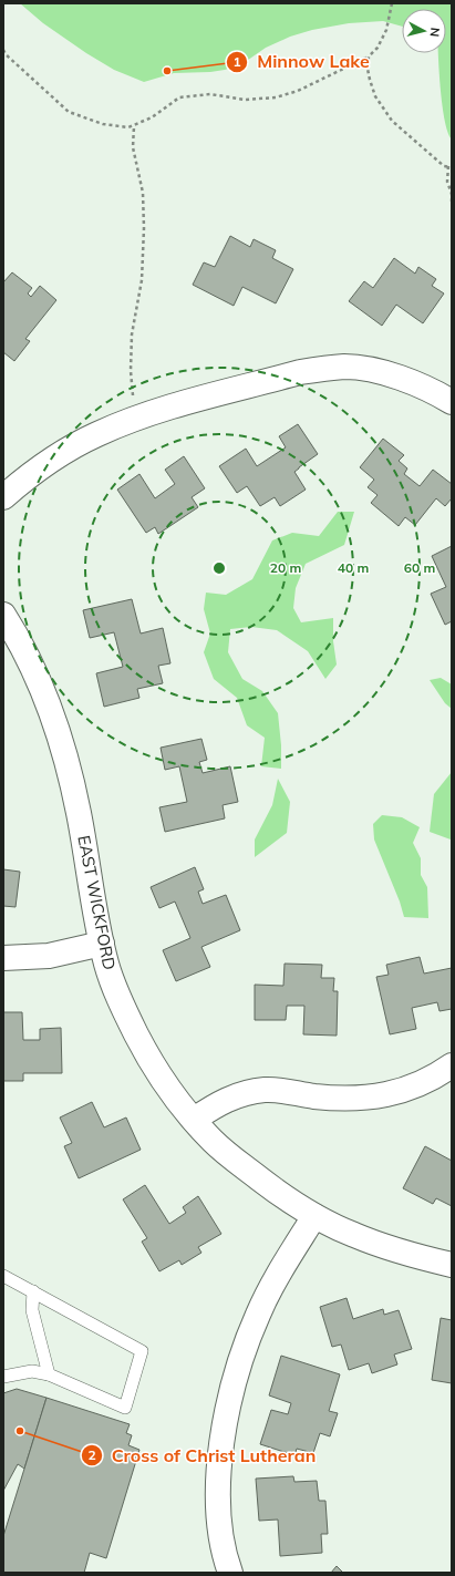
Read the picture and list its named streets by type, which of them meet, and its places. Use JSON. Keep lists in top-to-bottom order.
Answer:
{
  "streets": {
    "street": ["EAST WICKFORD"]
  },
  "places": ["Minnow Lake", "Cross of Christ Lutheran"],
  "north": "right",
  "rings": ["20 m", "40 m", "60 m"]
}
